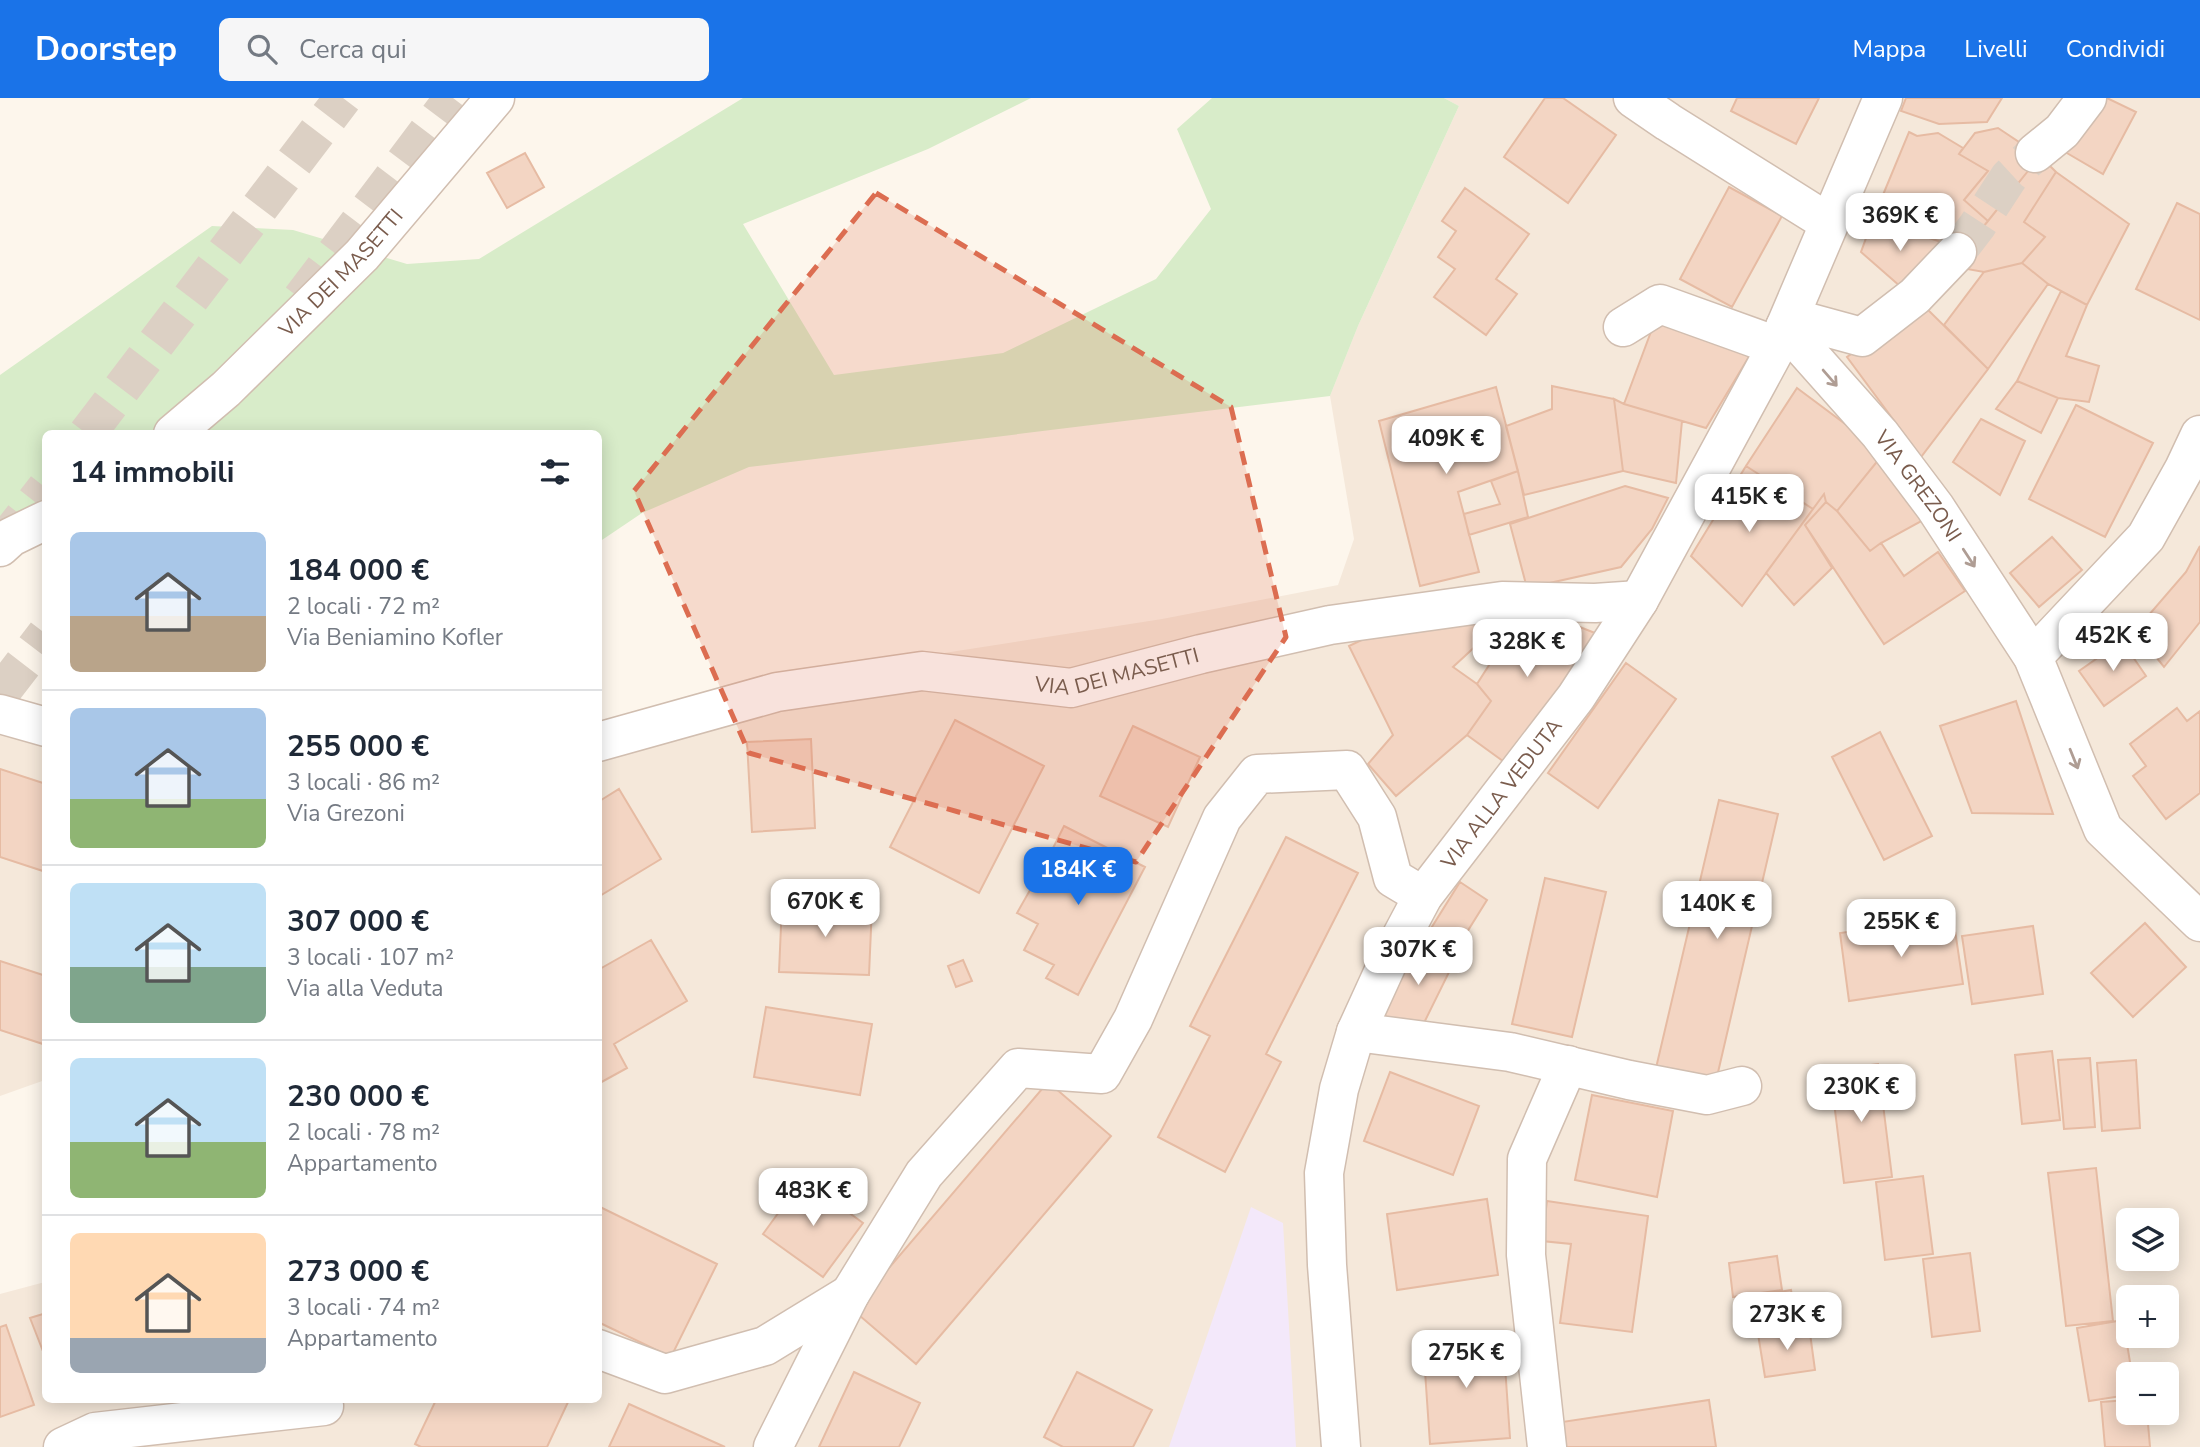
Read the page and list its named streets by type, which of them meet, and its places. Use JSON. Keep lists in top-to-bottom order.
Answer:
{
  "streets": {
    "street": ["VIA DEI MASETTI", "VIA GREZONI", "VIA ALLA VEDUTA"]
  },
  "crossings": [
    ["VIA DEI MASETTI", "VIA ALLA VEDUTA"],
    ["VIA GREZONI", "VIA ALLA VEDUTA"]
  ],
  "one_way": ["VIA GREZONI"],
  "page": {
    "header": "Doorstep",
    "search": "Cerca qui",
    "nav": ["Mappa", "Livelli", "Condividi"],
    "price": [
      "369K €",
      "409K €",
      "415K €",
      "452K €",
      "328K €",
      "184K €",
      "670K €",
      "140K €",
      "255K €",
      "307K €",
      "230K €",
      "483K €",
      "273K €",
      "275K €"
    ],
    "heading": "14 immobili",
    "list": [
      {
        "name": "184 000 €",
        "note": "2 locali · 72 m² · Via Beniamino Kofler"
      },
      {
        "name": "255 000 €",
        "note": "3 locali · 86 m² · Via Grezoni"
      },
      {
        "name": "307 000 €",
        "note": "3 locali · 107 m² · Via alla Veduta"
      },
      {
        "name": "230 000 €",
        "note": "2 locali · 78 m² · Appartamento"
      },
      {
        "name": "273 000 €",
        "note": "3 locali · 74 m² · Appartamento"
      }
    ],
    "map_buttons": ["+", "−"]
  }
}
